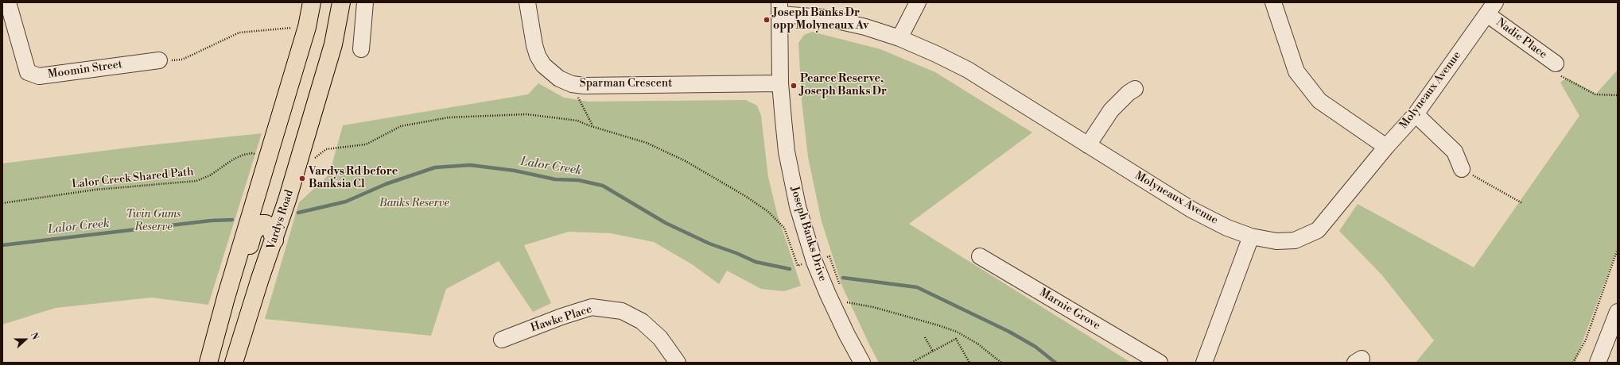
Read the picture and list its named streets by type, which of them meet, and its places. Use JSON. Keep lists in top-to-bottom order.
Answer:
{
  "streets": {
    "main road": ["Vardys Road"],
    "street": [
      "Nadie Place",
      "Moomin Street",
      "Sparman Crescent",
      "Molyneaux Avenue",
      "Joseph Banks Drive",
      "Marnie Grove",
      "Hawke Place"
    ],
    "path": ["Lalor Creek Shared Path"]
  },
  "crossings": [
    ["Nadie Place", "Molyneaux Avenue"],
    ["Sparman Crescent", "Joseph Banks Drive"],
    ["Molyneaux Avenue", "Joseph Banks Drive"]
  ],
  "water": ["Lalor Creek"],
  "parks": ["Banks Reserve", "Twin Gums Reserve"],
  "places": ["Joseph Banks Dr opp Molyneaux Av", "Pearce Reserve, Joseph Banks Dr", "Vardys Rd before Banksia Cl"],
  "north": "right"
}
